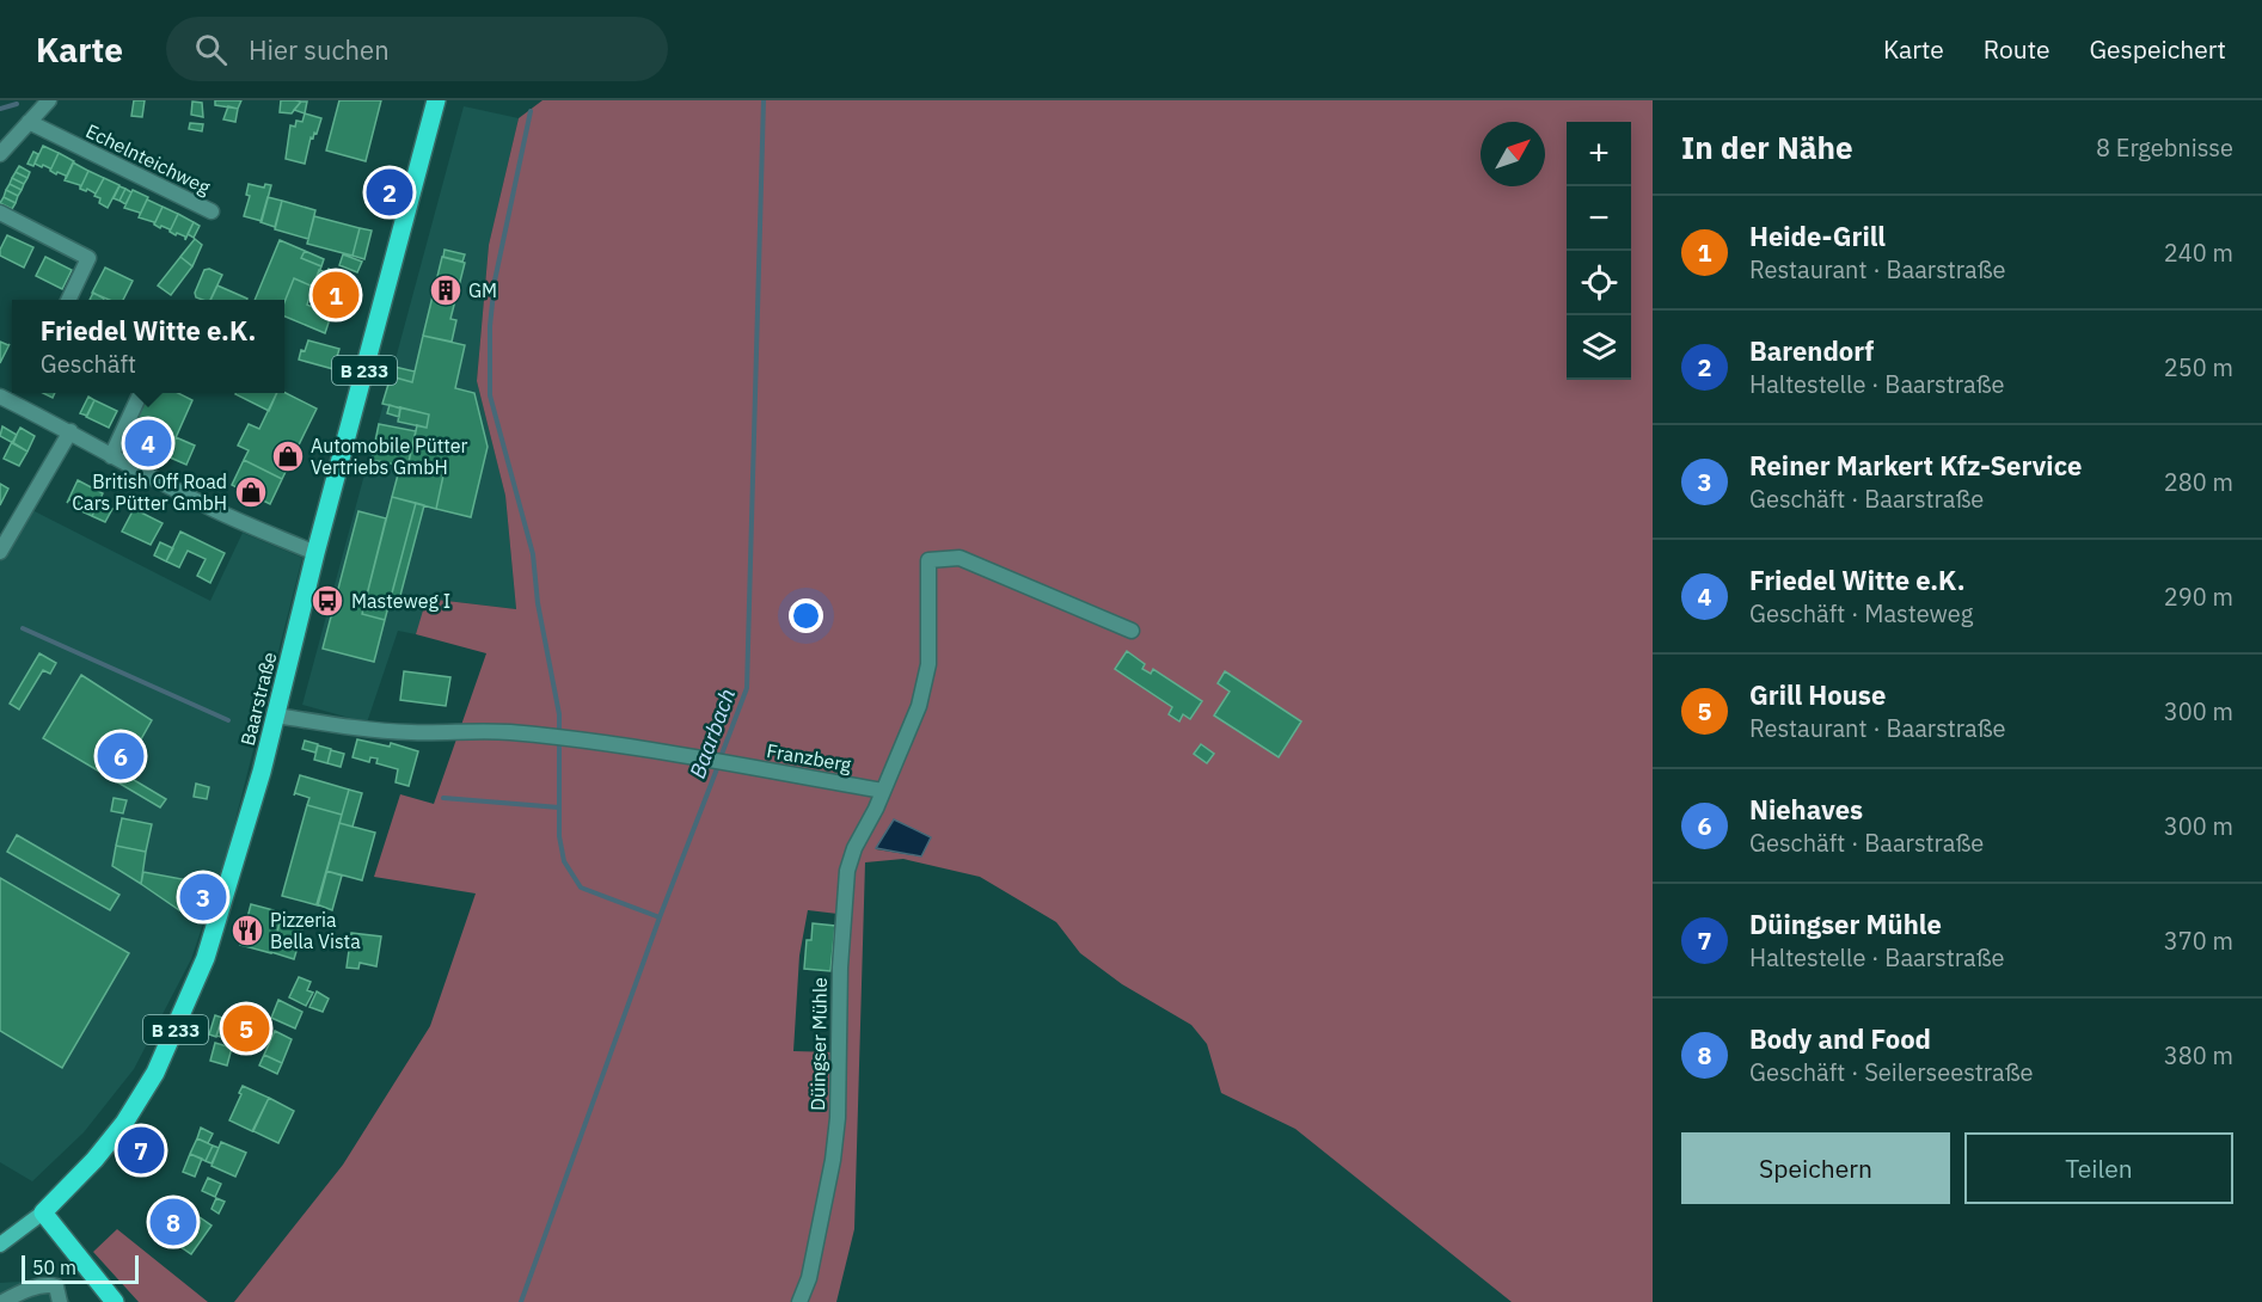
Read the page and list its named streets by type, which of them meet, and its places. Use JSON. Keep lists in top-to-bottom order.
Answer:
{
  "streets": {
    "main road": ["B 233", "Baarstraße"],
    "street": ["Echelnteichweg", "Franzberg", "Düingser Mühle"]
  },
  "crossings": [
    ["Baarstraße", "Franzberg"],
    ["Franzberg", "Düingser Mühle"]
  ],
  "water": ["Baarbach"],
  "places": {
    "building": ["GM"],
    "shop": ["Automobile Pütter Vertriebs GmbH", "British Off Road Cars Pütter GmbH"],
    "bus stop": ["Masteweg I"],
    "restaurant": ["Pizzeria Bella Vista"]
  },
  "scale_bar": "50 m",
  "north": "top right",
  "page": {
    "header": "Karte",
    "search": "Hier suchen",
    "nav": ["Karte", "Route", "Gespeichert"],
    "heading": ["In der Nähe", "8 Ergebnisse"],
    "map_buttons": ["+", "−"],
    "pins": [
      "2",
      "1",
      "4",
      "6",
      "3",
      "5",
      "7",
      "8"
    ],
    "list": [
      {
        "mark": "1",
        "name": "Heide-Grill",
        "note": "Restaurant · Baarstraße",
        "value": "240 m"
      },
      {
        "mark": "2",
        "name": "Barendorf",
        "note": "Haltestelle · Baarstraße",
        "value": "250 m"
      },
      {
        "mark": "3",
        "name": "Reiner Markert Kfz-Service",
        "note": "Geschäft · Baarstraße",
        "value": "280 m"
      },
      {
        "mark": "4",
        "name": "Friedel Witte e.K.",
        "note": "Geschäft · Masteweg",
        "value": "290 m"
      },
      {
        "mark": "5",
        "name": "Grill House",
        "note": "Restaurant · Baarstraße",
        "value": "300 m"
      },
      {
        "mark": "6",
        "name": "Niehaves",
        "note": "Geschäft · Baarstraße",
        "value": "300 m"
      },
      {
        "mark": "7",
        "name": "Düingser Mühle",
        "note": "Haltestelle · Baarstraße",
        "value": "370 m"
      },
      {
        "mark": "8",
        "name": "Body and Food",
        "note": "Geschäft · Seilerseestraße",
        "value": "380 m"
      }
    ],
    "popup": ["Friedel Witte e.K.", "Geschäft"],
    "buttons": ["Speichern", "Teilen"],
    "scale": "50 m"
  }
}
